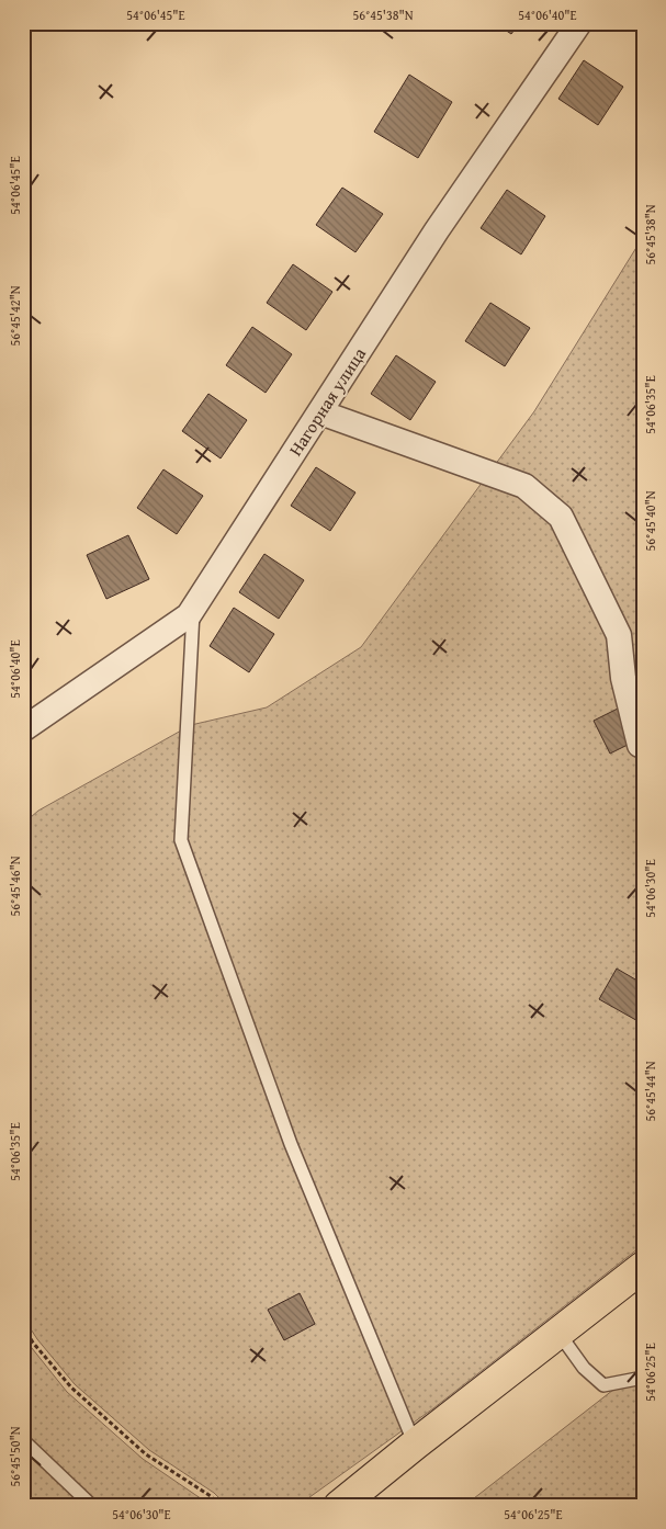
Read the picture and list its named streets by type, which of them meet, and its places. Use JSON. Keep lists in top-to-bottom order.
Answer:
{
  "streets": {
    "street": ["Нагорная улица"]
  },
  "coordinates": [
    "54°06'45\"E",
    "56°45'38\"N",
    "54°06'40\"E",
    "56°45'42\"N",
    "54°06'35\"E",
    "56°45'40\"N",
    "56°45'46\"N",
    "54°06'30\"E",
    "56°45'44\"N",
    "54°06'25\"E",
    "56°45'50\"N"
  ]
}
